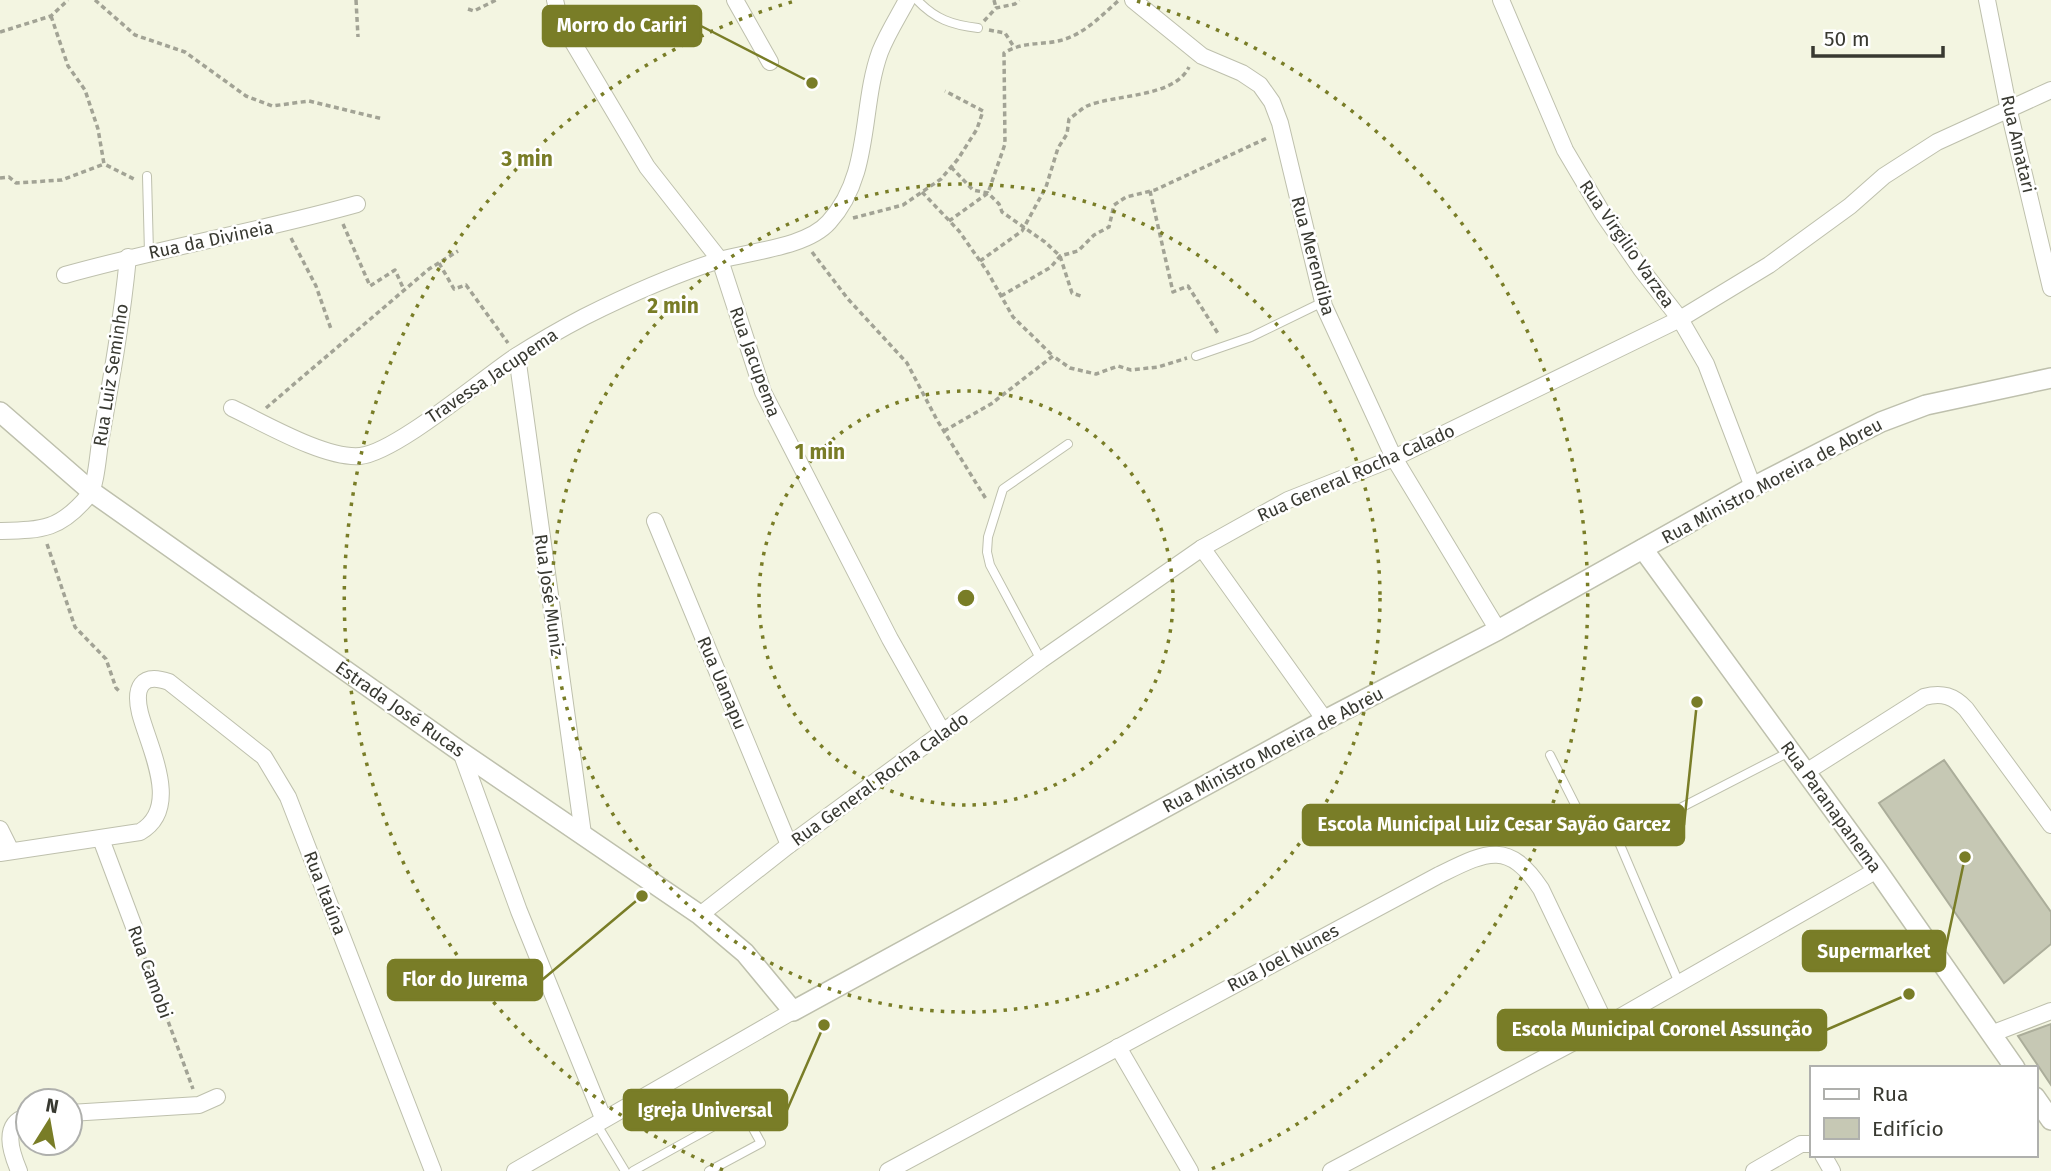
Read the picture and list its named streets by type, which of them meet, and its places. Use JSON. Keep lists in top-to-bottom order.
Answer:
{
  "streets": {
    "street": [
      "Rua Amatari",
      "Rua da Divineia",
      "Rua Virgilio Varzea",
      "Rua Merendiba",
      "Rua Jacupema",
      "Rua Luiz Seminho",
      "Travessa Jacupema",
      "Rua General Rocha Calado",
      "Rua Ministro Moreira de Abreu",
      "Rua José Muniz",
      "Rua Uanapu",
      "Estrada José Rucas",
      "Rua Paranapanema",
      "Rua Itaúna",
      "Rua Joel Nunes",
      "Rua Camobi"
    ]
  },
  "crossings": [
    ["Rua Amatari", "Rua General Rocha Calado"],
    ["Rua da Divineia", "Rua Luiz Seminho"],
    ["Rua Virgilio Varzea", "Rua General Rocha Calado"],
    ["Rua Virgilio Varzea", "Rua Ministro Moreira de Abreu"],
    ["Rua Merendiba", "Rua General Rocha Calado"],
    ["Rua Merendiba", "Rua Ministro Moreira de Abreu"],
    ["Rua Jacupema", "Travessa Jacupema"],
    ["Rua Jacupema", "Rua General Rocha Calado"],
    ["Rua Luiz Seminho", "Estrada José Rucas"],
    ["Travessa Jacupema", "Rua José Muniz"],
    ["Rua General Rocha Calado", "Rua Uanapu"],
    ["Rua General Rocha Calado", "Estrada José Rucas"],
    ["Rua Ministro Moreira de Abreu", "Estrada José Rucas"],
    ["Rua Ministro Moreira de Abreu", "Rua Paranapanema"],
    ["Rua José Muniz", "Estrada José Rucas"]
  ],
  "places": [
    "Morro do Cariri",
    "Escola Municipal Luiz Cesar Sayão Garcez",
    "Supermarket",
    "Flor do Jurema",
    "Escola Municipal Coronel Assunção",
    "Igreja Universal"
  ],
  "legend": ["Rua", "Edifício"],
  "scale_bar": "50 m",
  "north": "top",
  "rings": ["3 min", "2 min", "1 min"]
}
